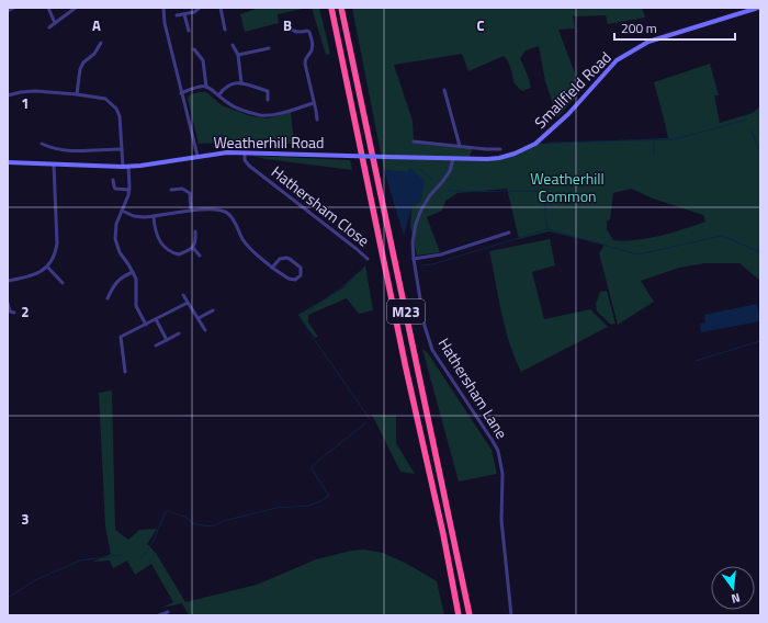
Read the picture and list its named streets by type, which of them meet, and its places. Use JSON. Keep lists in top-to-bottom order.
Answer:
{
  "streets": {
    "highway": ["M23"],
    "street": [
      "Smallfield Road",
      "Weatherhill Road",
      "Hathersham Close",
      "Hathersham Lane"
    ]
  },
  "crossings": [
    ["Smallfield Road", "Weatherhill Road"],
    ["Smallfield Road", "Hathersham Lane"],
    ["Weatherhill Road", "Hathersham Close"],
    ["Weatherhill Road", "Hathersham Lane"]
  ],
  "parks": ["Weatherhill Common"],
  "scale_bar": "200 m",
  "north": "bottom",
  "grid": {
    "columns": ["A", "B", "C"],
    "rows": ["1", "2", "3"]
  }
}
